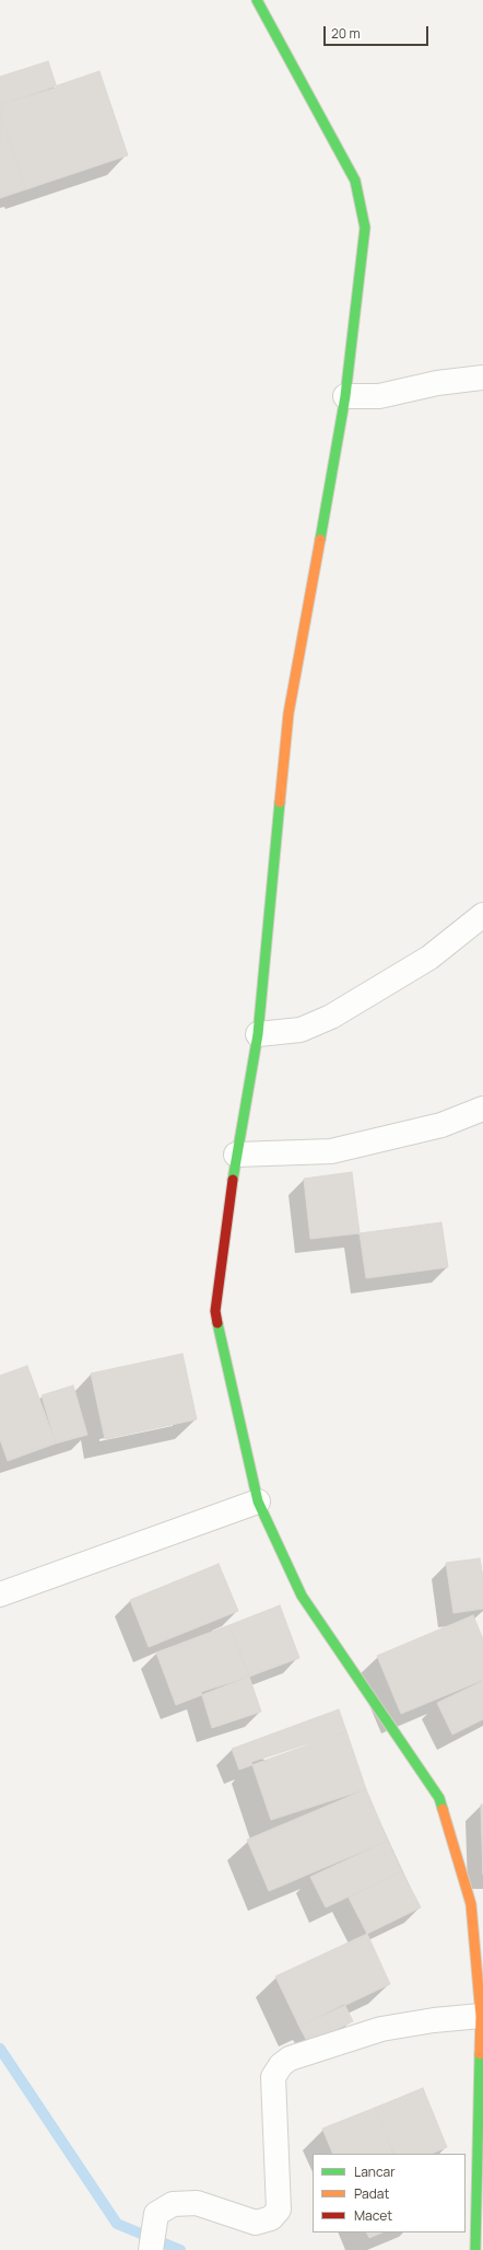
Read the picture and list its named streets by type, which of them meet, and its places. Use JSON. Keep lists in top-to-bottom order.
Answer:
{
  "legend": ["Lancar", "Padat", "Macet"],
  "scale_bar": "20 m"
}
